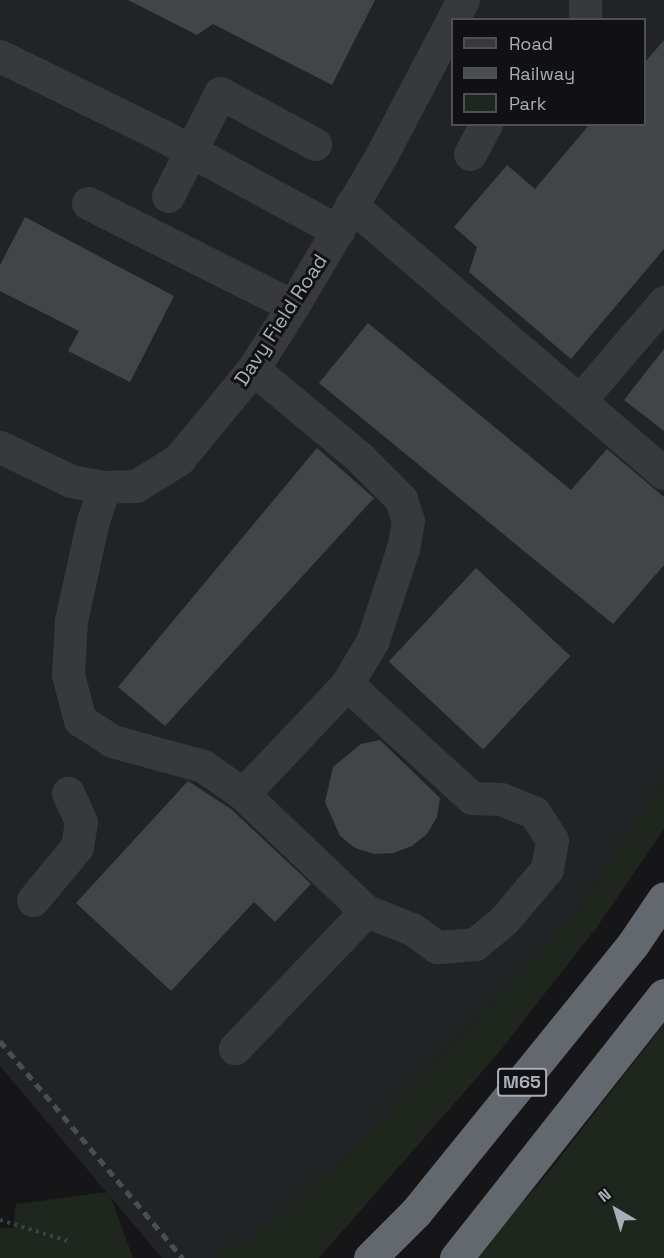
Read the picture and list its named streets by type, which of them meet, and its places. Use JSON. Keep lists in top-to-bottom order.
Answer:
{
  "streets": {
    "highway": ["M65"],
    "street": ["Davy Field Road"]
  },
  "legend": ["Road", "Railway", "Park"],
  "north": "top left"
}
